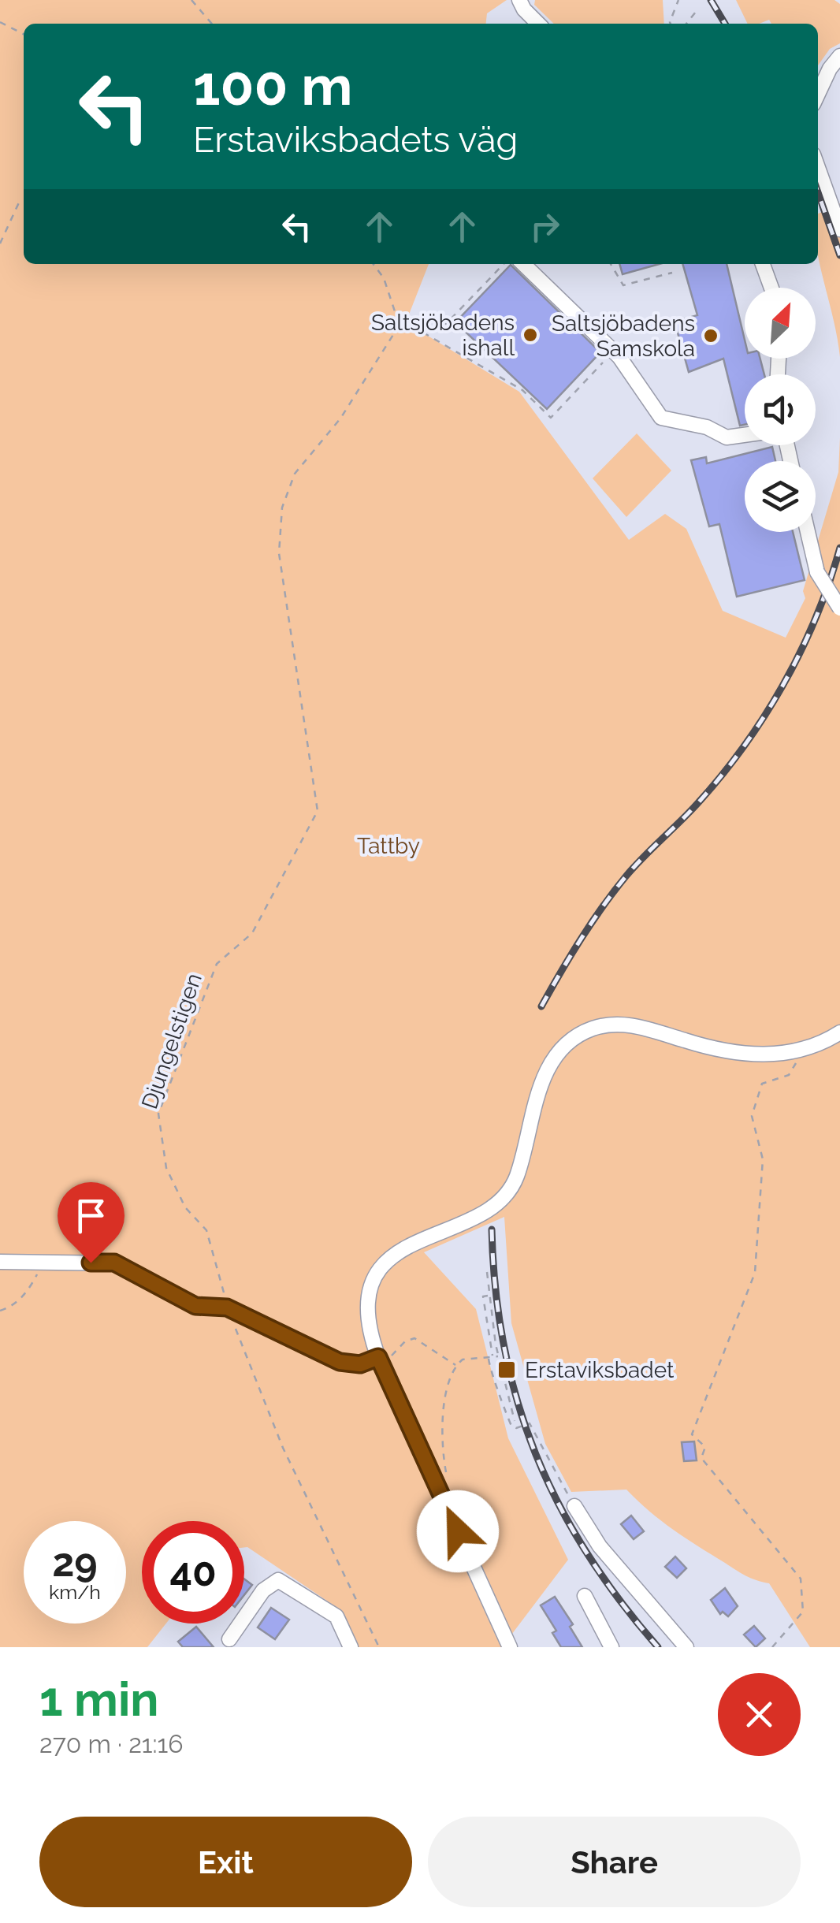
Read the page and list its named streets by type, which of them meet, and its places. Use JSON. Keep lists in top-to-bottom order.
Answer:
{
  "streets": {
    "path": ["Djungelstigen"]
  },
  "parks": ["Tattby"],
  "places": {
    "other": ["Saltsjöbadens ishall", "Saltsjöbadens Samskola"],
    "transit": ["Erstaviksbadet"]
  },
  "north": "top right",
  "page": {
    "turn": ["100 m", "Erstaviksbadets väg"],
    "speed": "29 km/h",
    "limit": "40",
    "heading": ["1 min", "270 m · 21:16"],
    "buttons": ["Exit", "Share"]
  }
}
